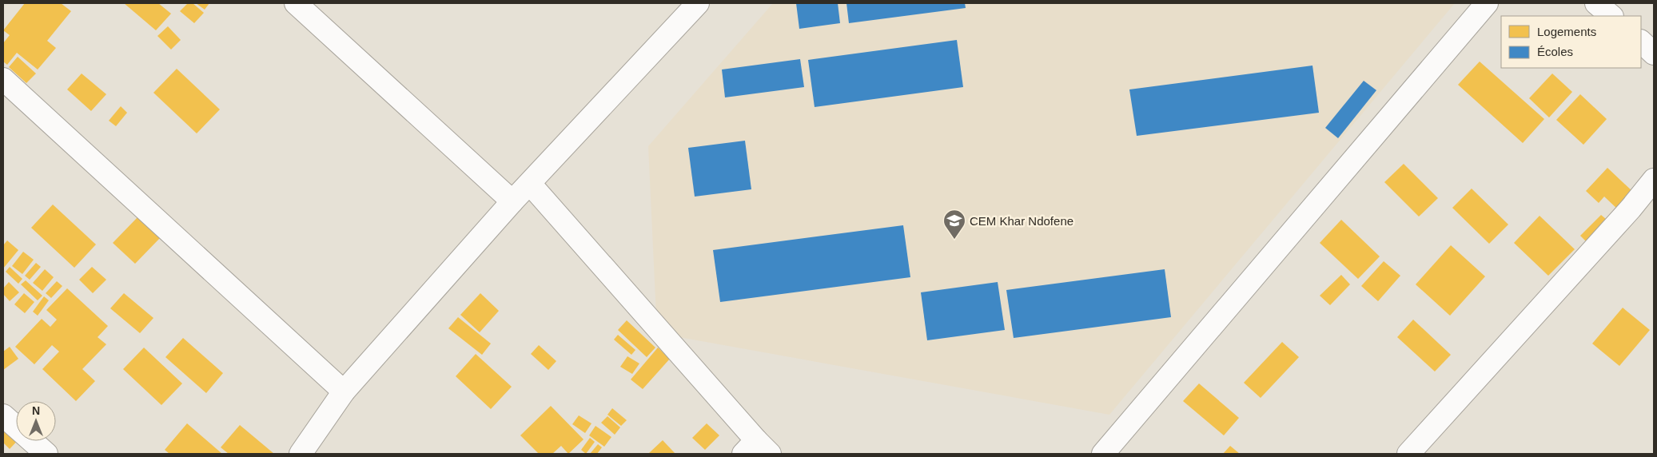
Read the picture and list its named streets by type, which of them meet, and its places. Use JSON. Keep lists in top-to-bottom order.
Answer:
{
  "places": {
    "school or university": ["CEM Khar Ndofene"]
  },
  "legend": ["Logements", "Écoles"],
  "north": "top"
}
